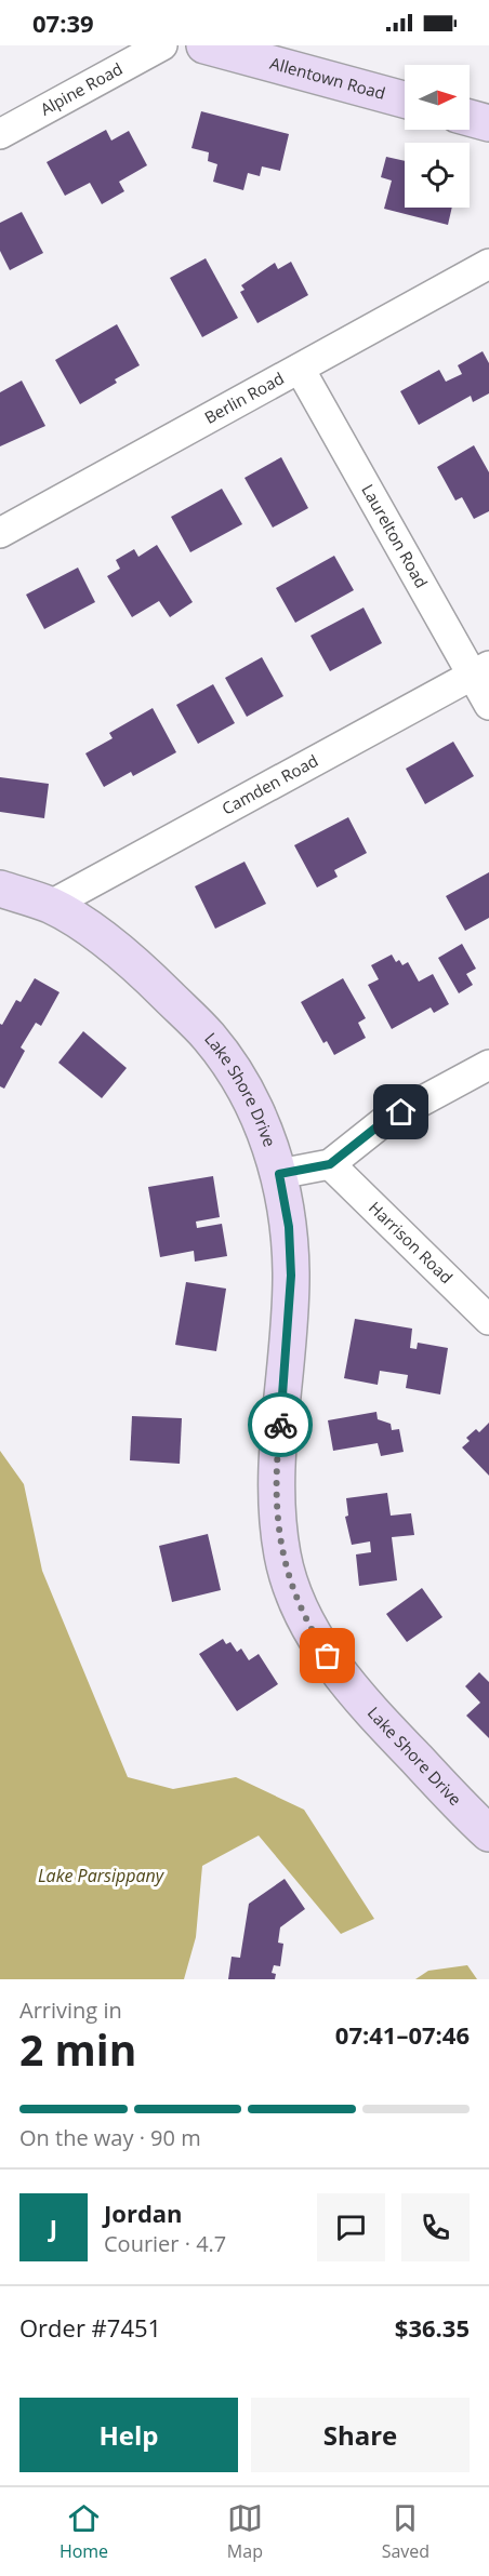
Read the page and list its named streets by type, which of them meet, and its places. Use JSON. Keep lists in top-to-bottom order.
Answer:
{
  "streets": {
    "street": [
      "Allentown Road",
      "Alpine Road",
      "Berlin Road",
      "Laurelton Road",
      "Camden Road",
      "Lake Shore Drive",
      "Harrison Road"
    ]
  },
  "crossings": [
    ["Berlin Road", "Laurelton Road"],
    ["Laurelton Road", "Camden Road"],
    ["Camden Road", "Lake Shore Drive"]
  ],
  "water": ["Lake Parsippany"],
  "north": "right",
  "page": {
    "status": "07:39",
    "heading": ["2 min", "Arriving in", "07:41–07:46"],
    "panel": [
      "Jordan",
      "Courier · 4.7",
      "Order #7451",
      "$36.35"
    ],
    "bar": "On the way · 90 m",
    "round": "J",
    "buttons": ["Help", "Share"],
    "tabs": ["Home", "Map", "Saved"]
  }
}
